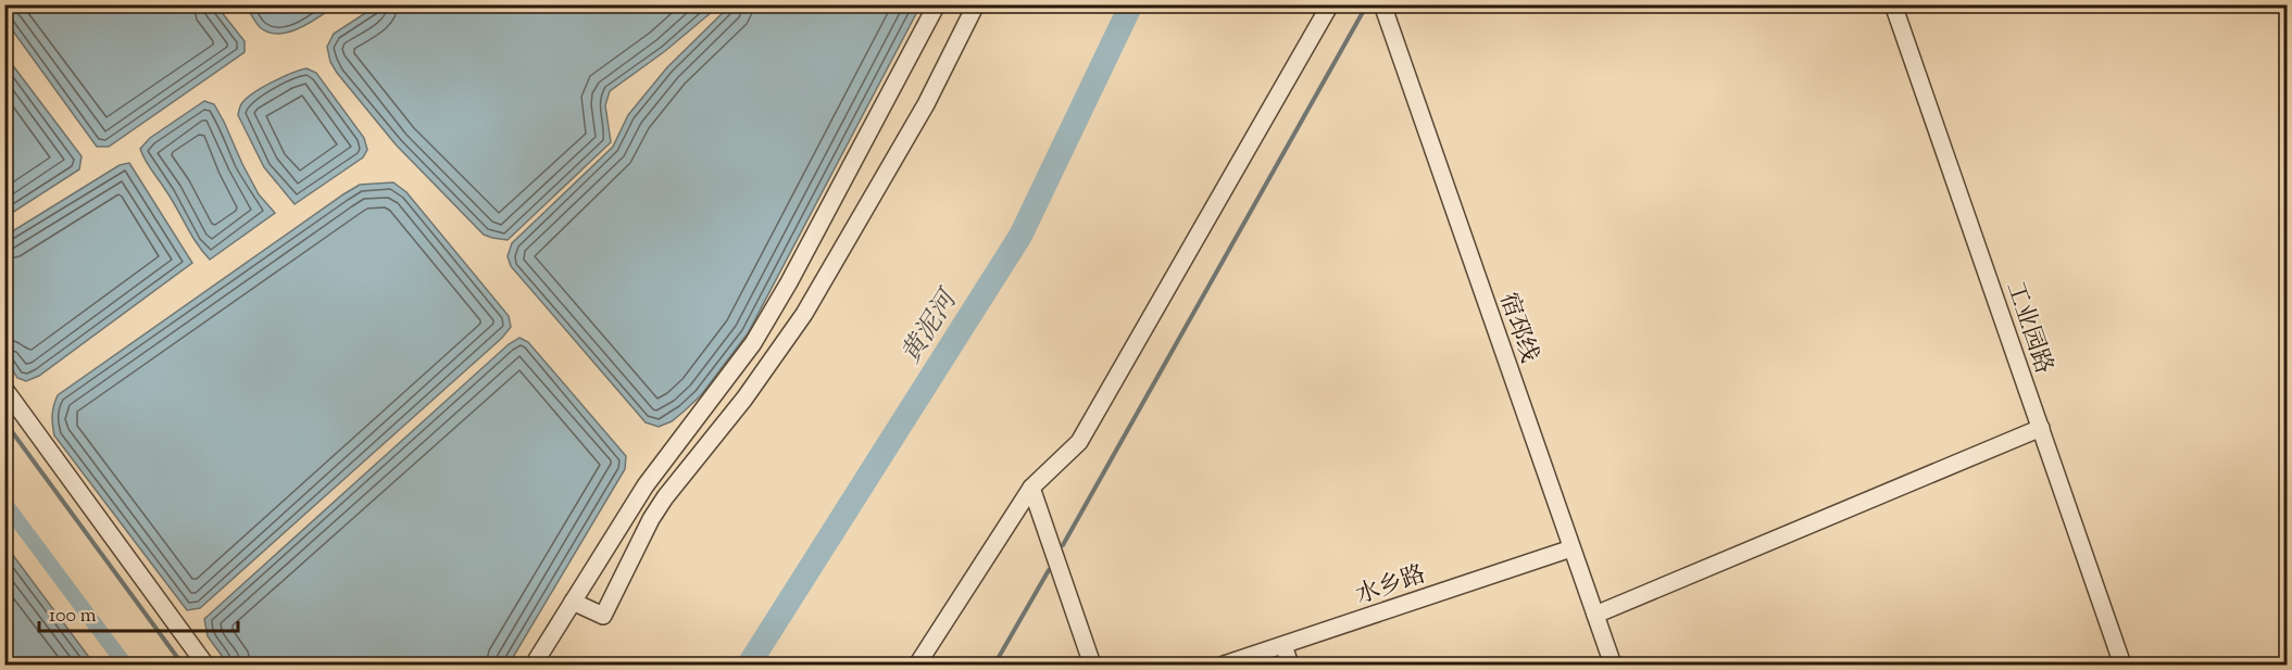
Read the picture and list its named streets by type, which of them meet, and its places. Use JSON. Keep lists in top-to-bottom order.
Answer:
{
  "streets": {
    "street": ["宿邳线", "工业园路", "水乡路"]
  },
  "crossings": [
    ["宿邳线", "水乡路"]
  ],
  "water": ["黄泥河"],
  "scale_bar": "100 m"
}
